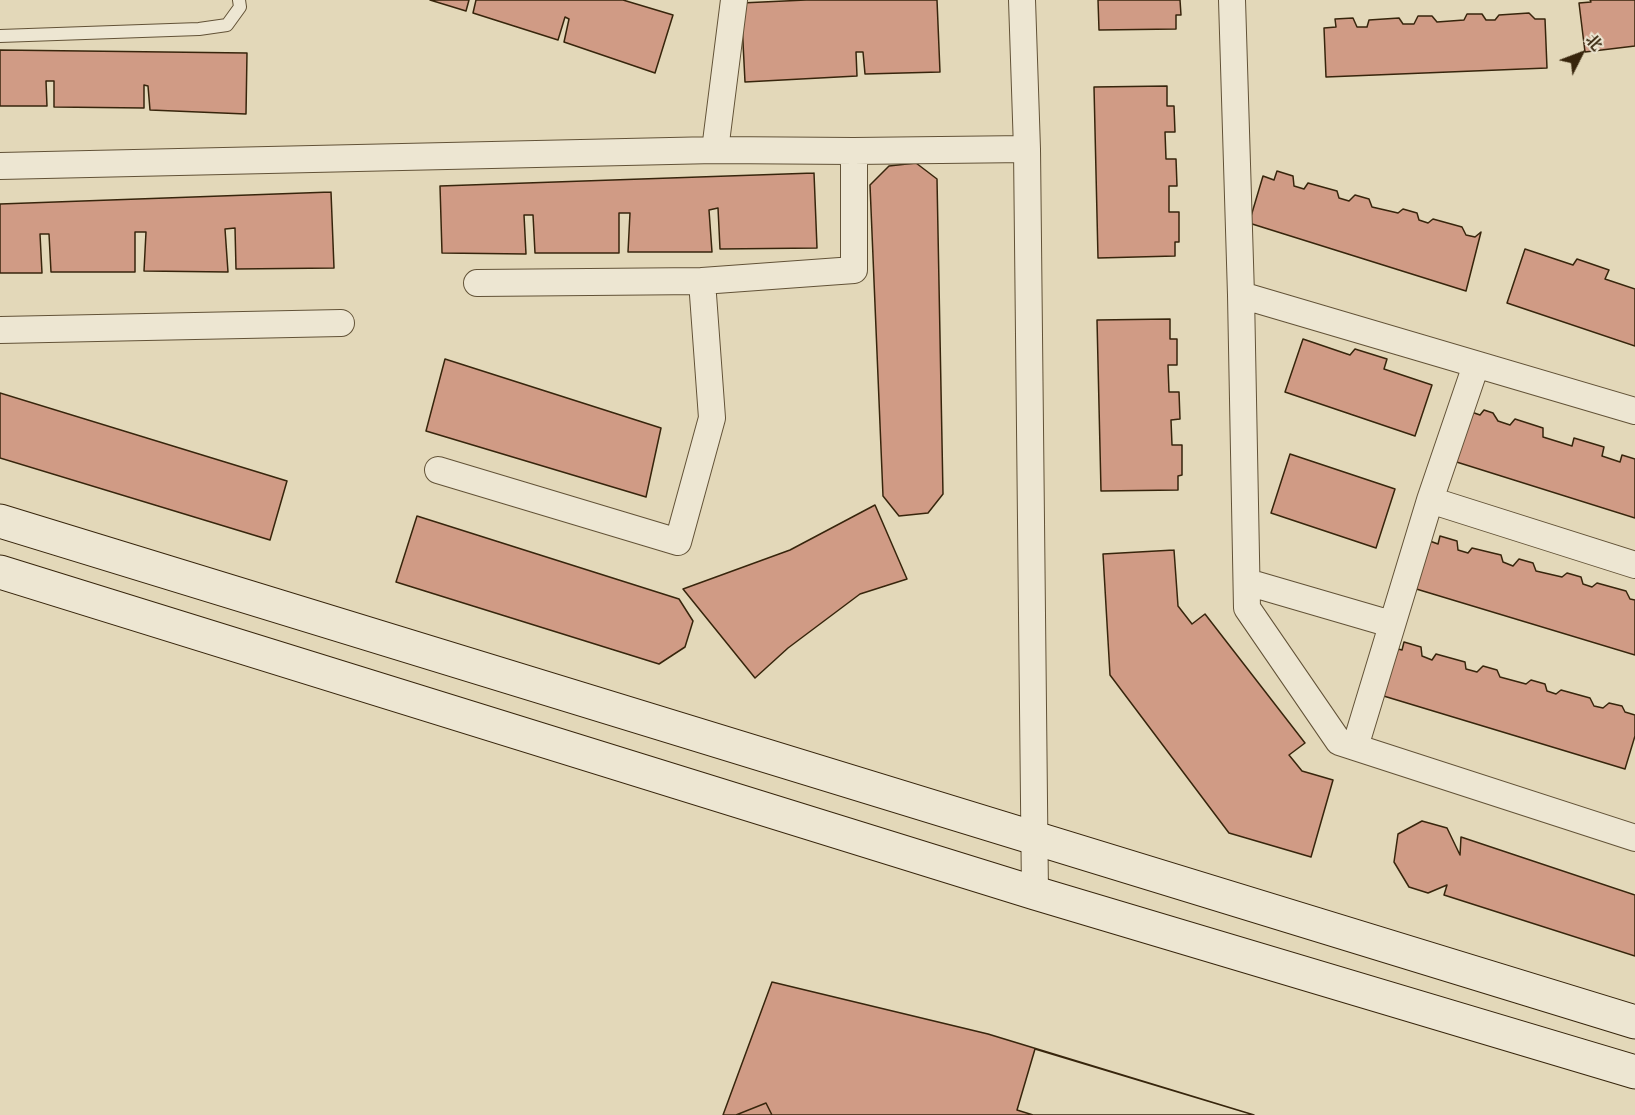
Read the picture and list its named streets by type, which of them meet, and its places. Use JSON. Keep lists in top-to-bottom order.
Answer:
{
  "north": "top right"
}
